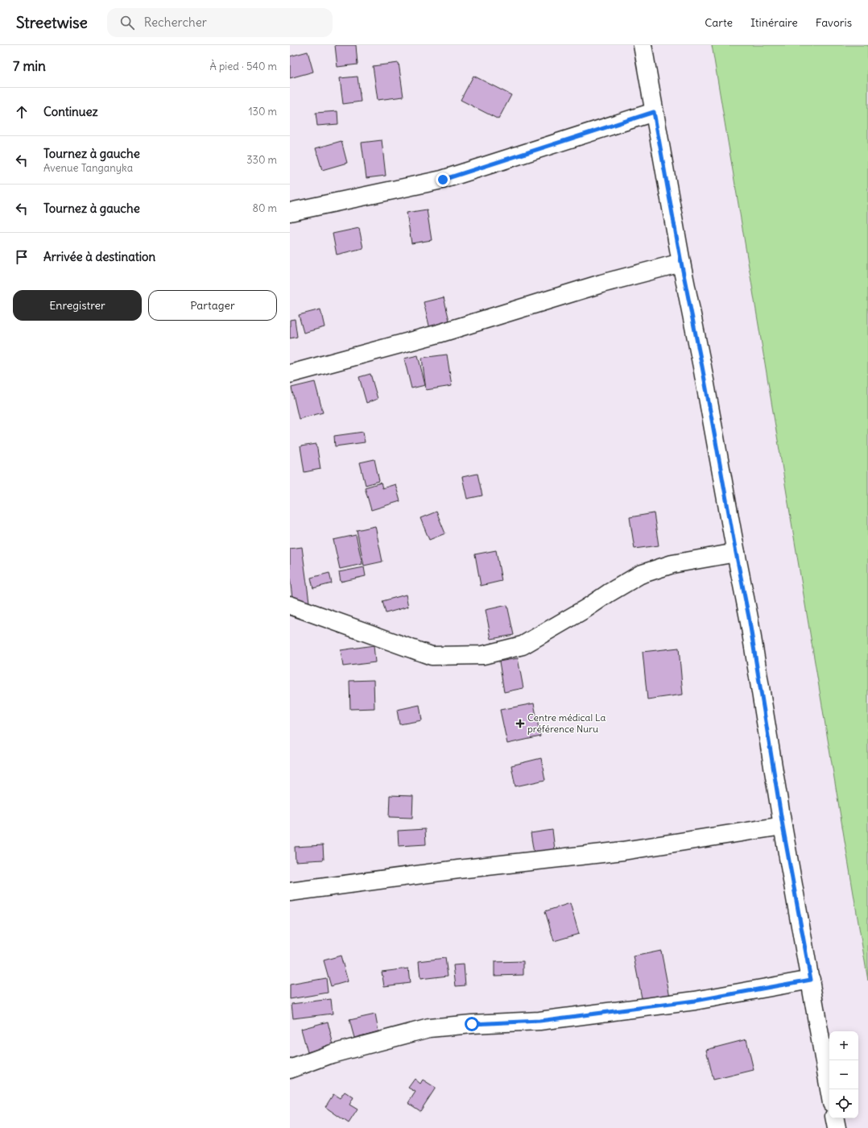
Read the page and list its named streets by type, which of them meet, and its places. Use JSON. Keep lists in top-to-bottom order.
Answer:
{
  "places": {
    "health": ["Centre médical La préférence Nuru"]
  },
  "page": {
    "header": "Streetwise",
    "search": "Rechercher",
    "nav": ["Carte", "Itinéraire", "Favoris"],
    "heading": ["7 min", "À pied · 540 m"],
    "list": [
      ["Continuez", "130 m"],
      ["Tournez à gauche", "Avenue Tanganyka", "330 m"],
      ["Tournez à gauche", "80 m"],
      "Arrivée à destination"
    ],
    "buttons": ["Enregistrer", "Partager"],
    "map_buttons": ["+", "−"]
  }
}
